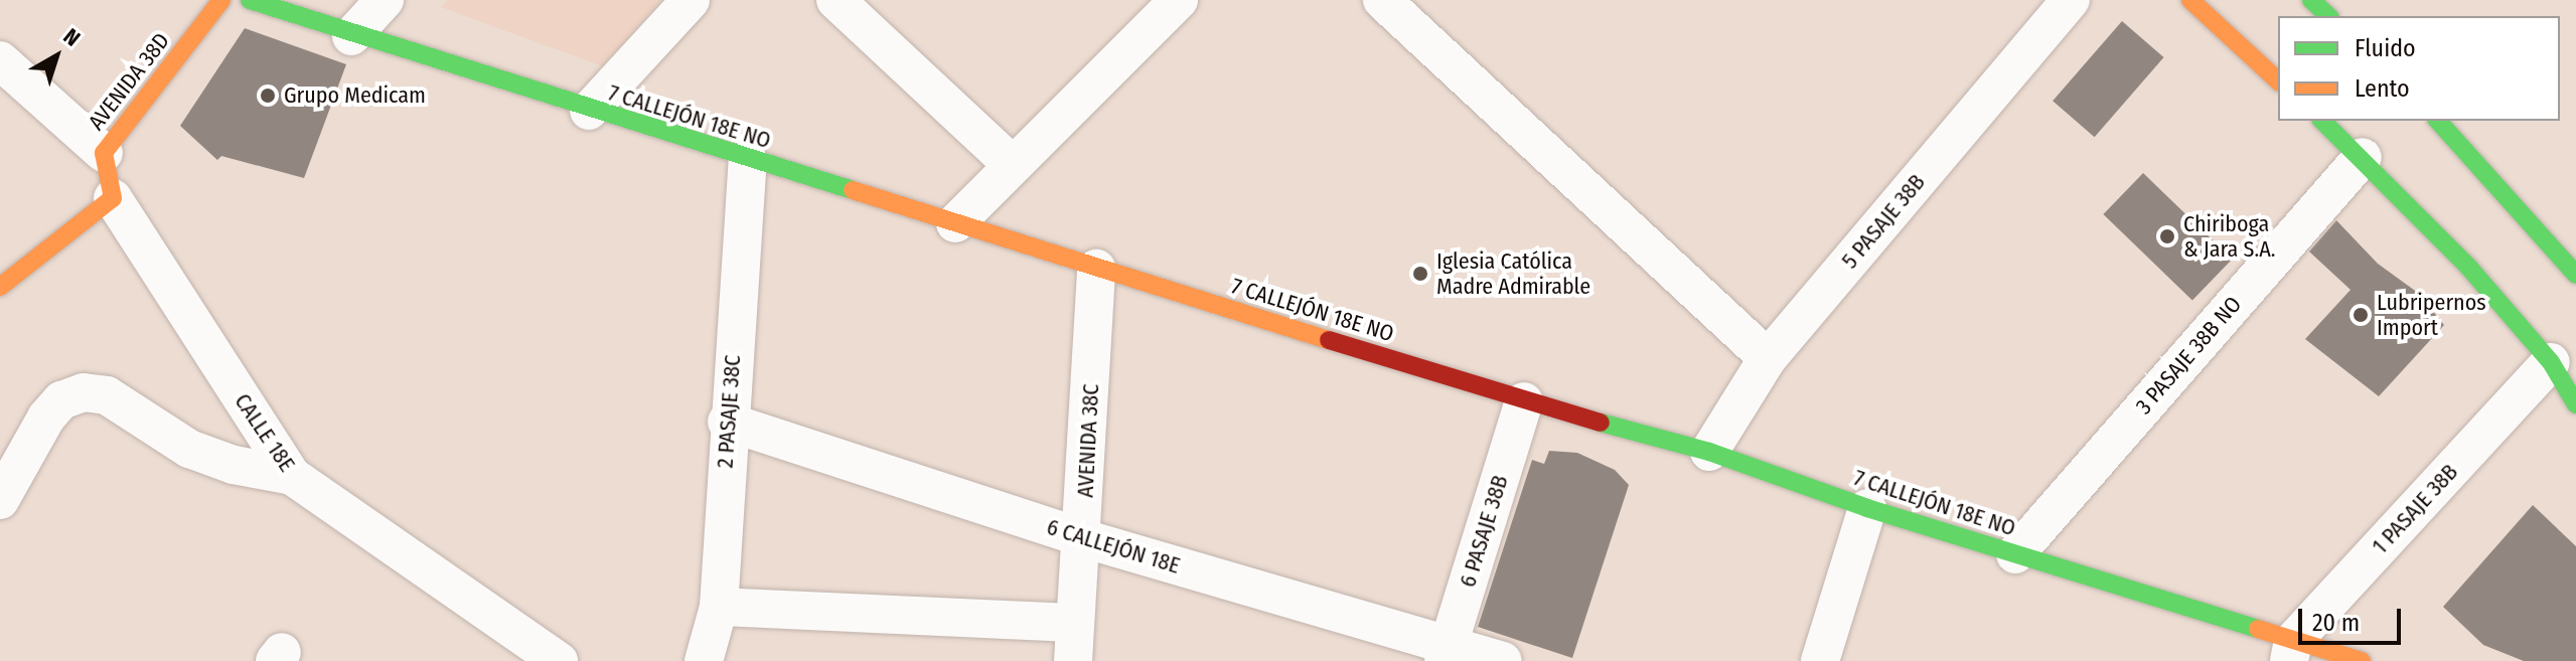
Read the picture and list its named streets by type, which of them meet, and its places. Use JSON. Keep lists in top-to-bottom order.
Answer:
{
  "streets": {
    "street": [
      "AVENIDA 38D",
      "7 CALLEJÓN 18E NO",
      "5 PASAJE 38B",
      "3 PASAJE 38B NO",
      "2 PASAJE 38C",
      "CALLE 18E",
      "AVENIDA 38C",
      "1 PASAJE 38B",
      "6 PASAJE 38B",
      "6 CALLEJÓN 18E"
    ]
  },
  "crossings": [
    ["7 CALLEJÓN 18E NO", "5 PASAJE 38B"],
    ["7 CALLEJÓN 18E NO", "3 PASAJE 38B NO"],
    ["7 CALLEJÓN 18E NO", "2 PASAJE 38C"],
    ["7 CALLEJÓN 18E NO", "AVENIDA 38C"],
    ["7 CALLEJÓN 18E NO", "1 PASAJE 38B"],
    ["7 CALLEJÓN 18E NO", "6 PASAJE 38B"],
    ["2 PASAJE 38C", "6 CALLEJÓN 18E"],
    ["AVENIDA 38C", "6 CALLEJÓN 18E"],
    ["6 PASAJE 38B", "6 CALLEJÓN 18E"]
  ],
  "places": [
    "Grupo Medicam",
    "Chiriboga & Jara S.A.",
    "Iglesia Católica Madre Admirable",
    "Lubripernos Import"
  ],
  "legend": ["Fluido", "Lento"],
  "scale_bar": "20 m",
  "north": "top right"
}
